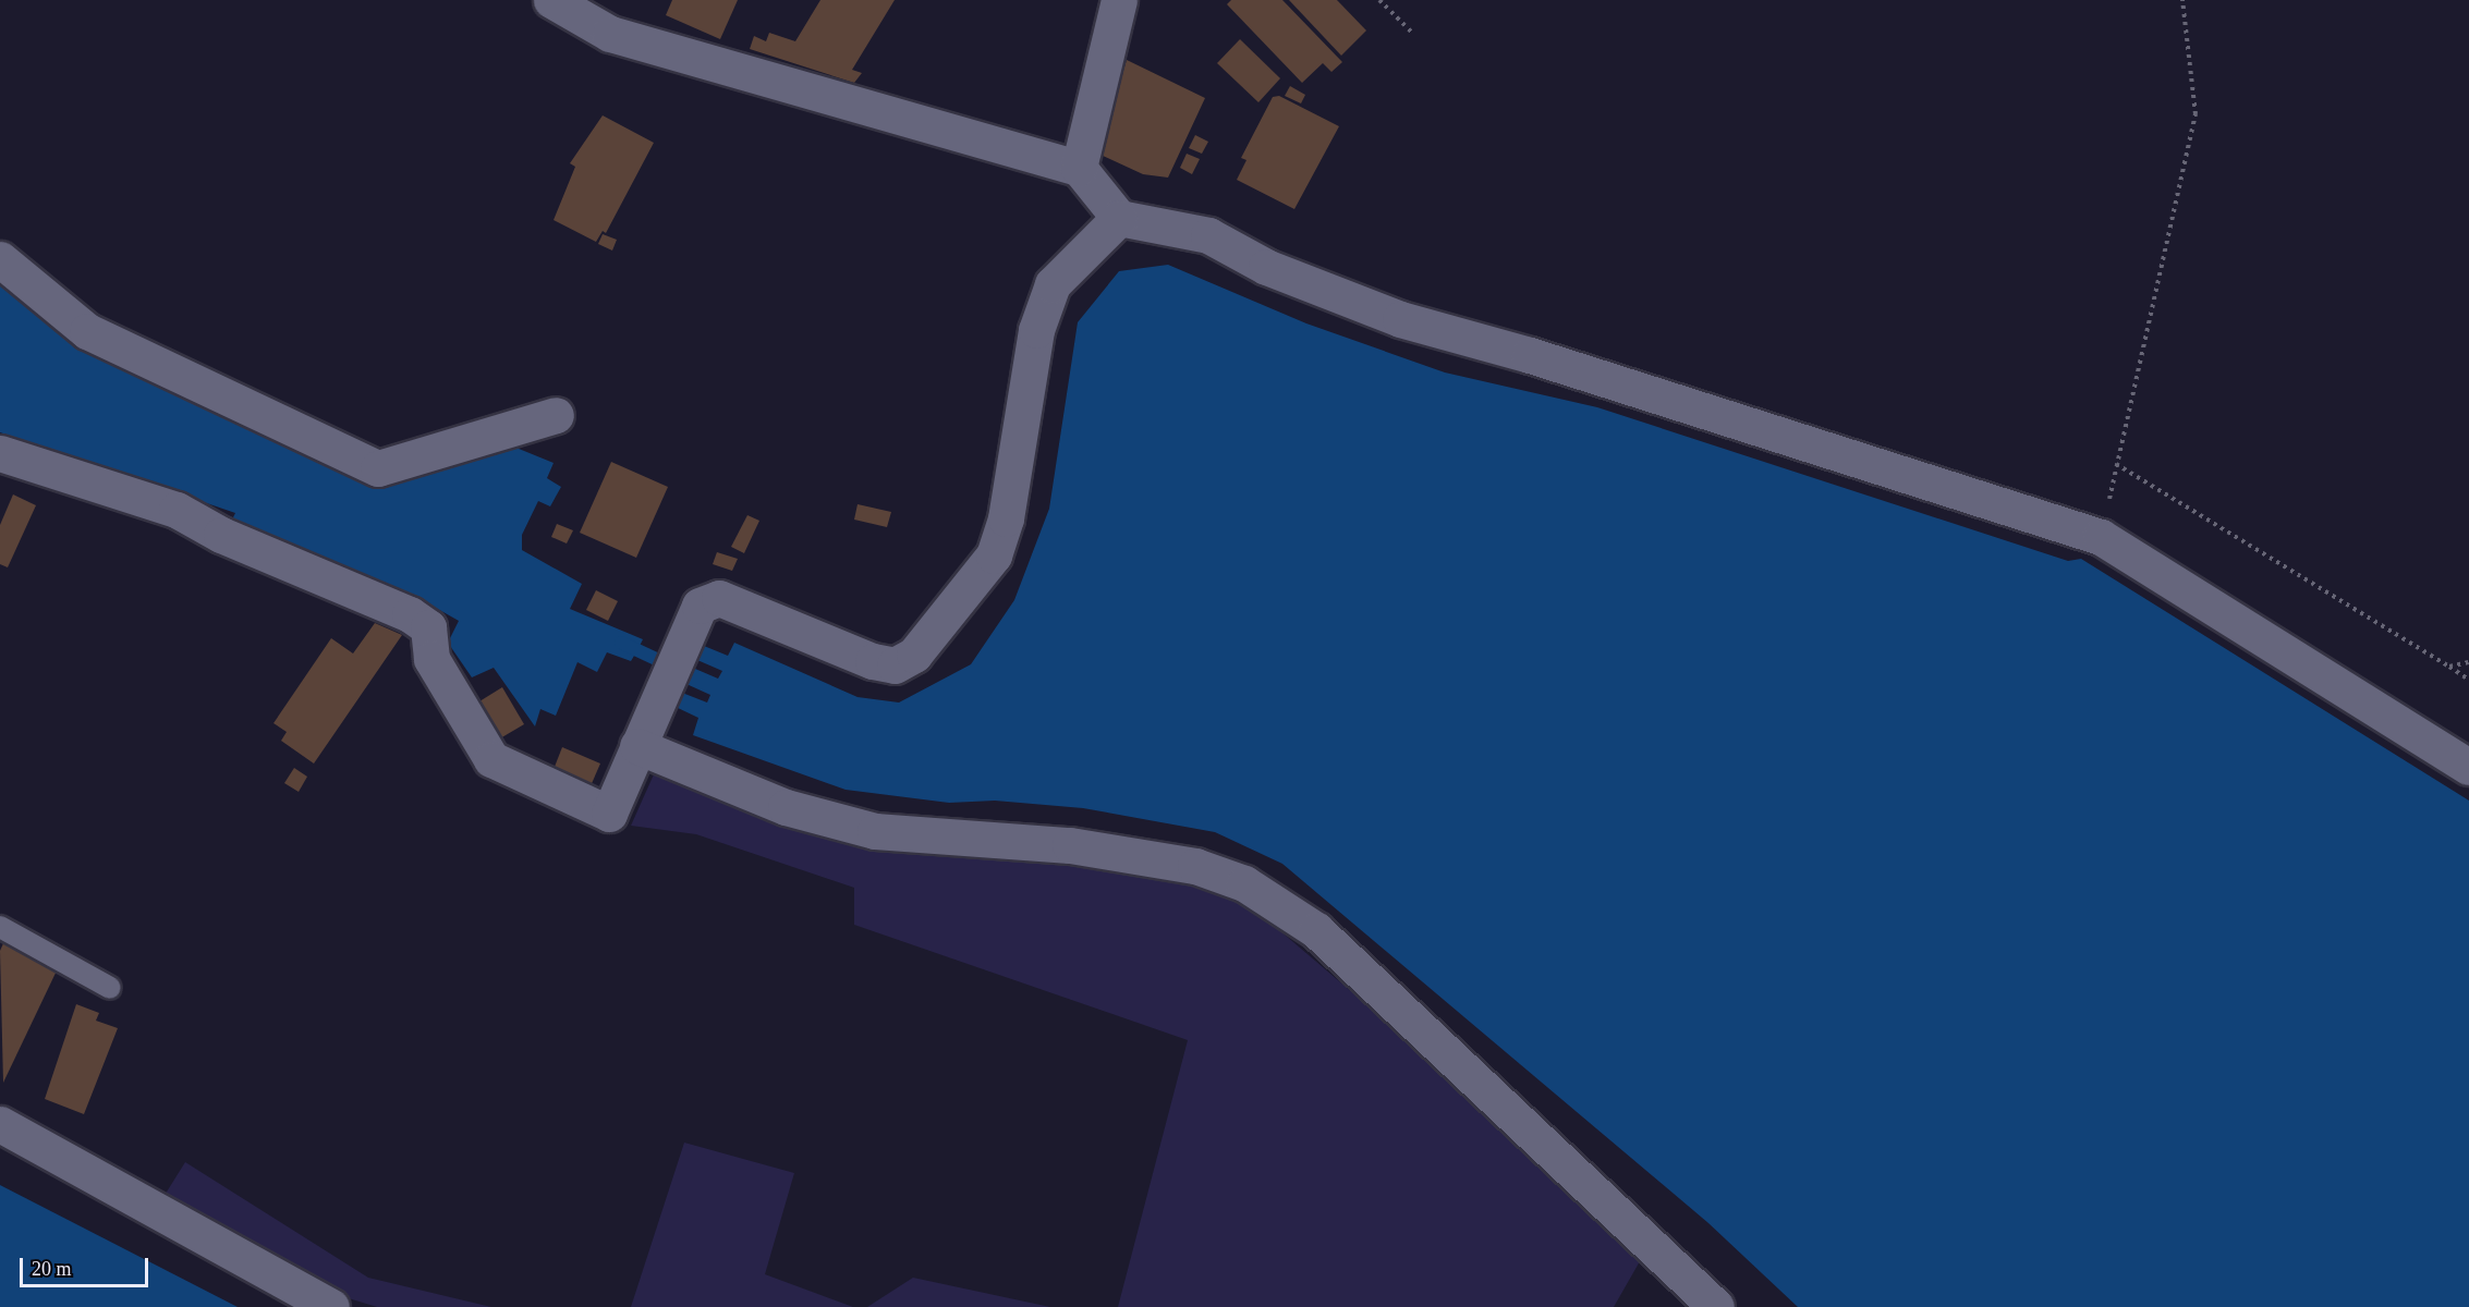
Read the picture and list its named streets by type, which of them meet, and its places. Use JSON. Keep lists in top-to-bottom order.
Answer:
{
  "scale_bar": "20 m"
}
